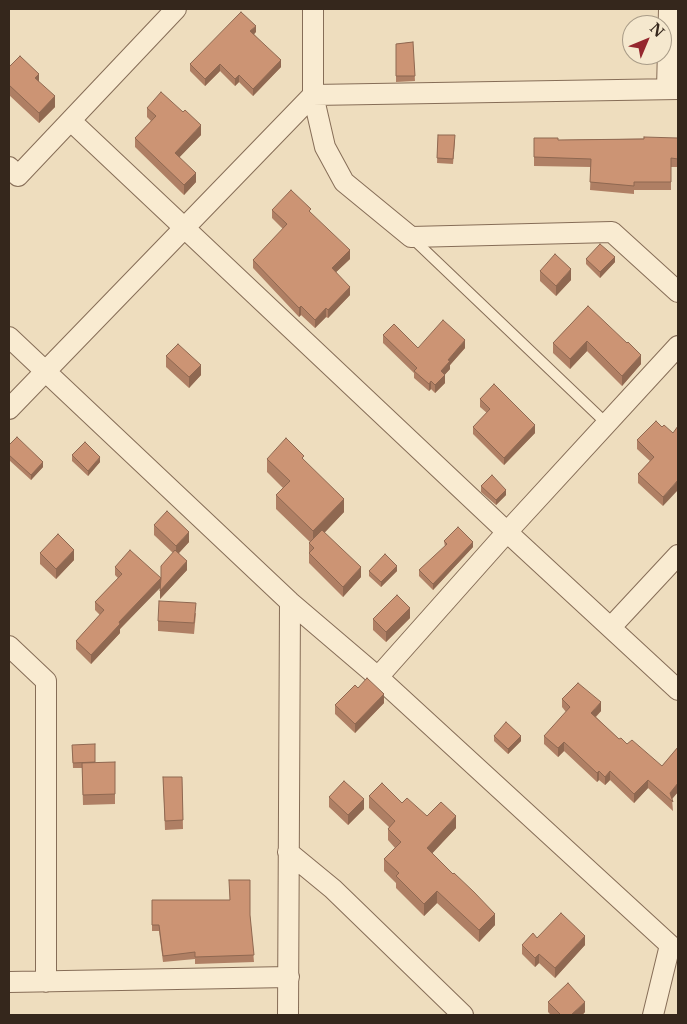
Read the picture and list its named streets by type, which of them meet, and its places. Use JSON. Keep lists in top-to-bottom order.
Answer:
{
  "north": "top right"
}
